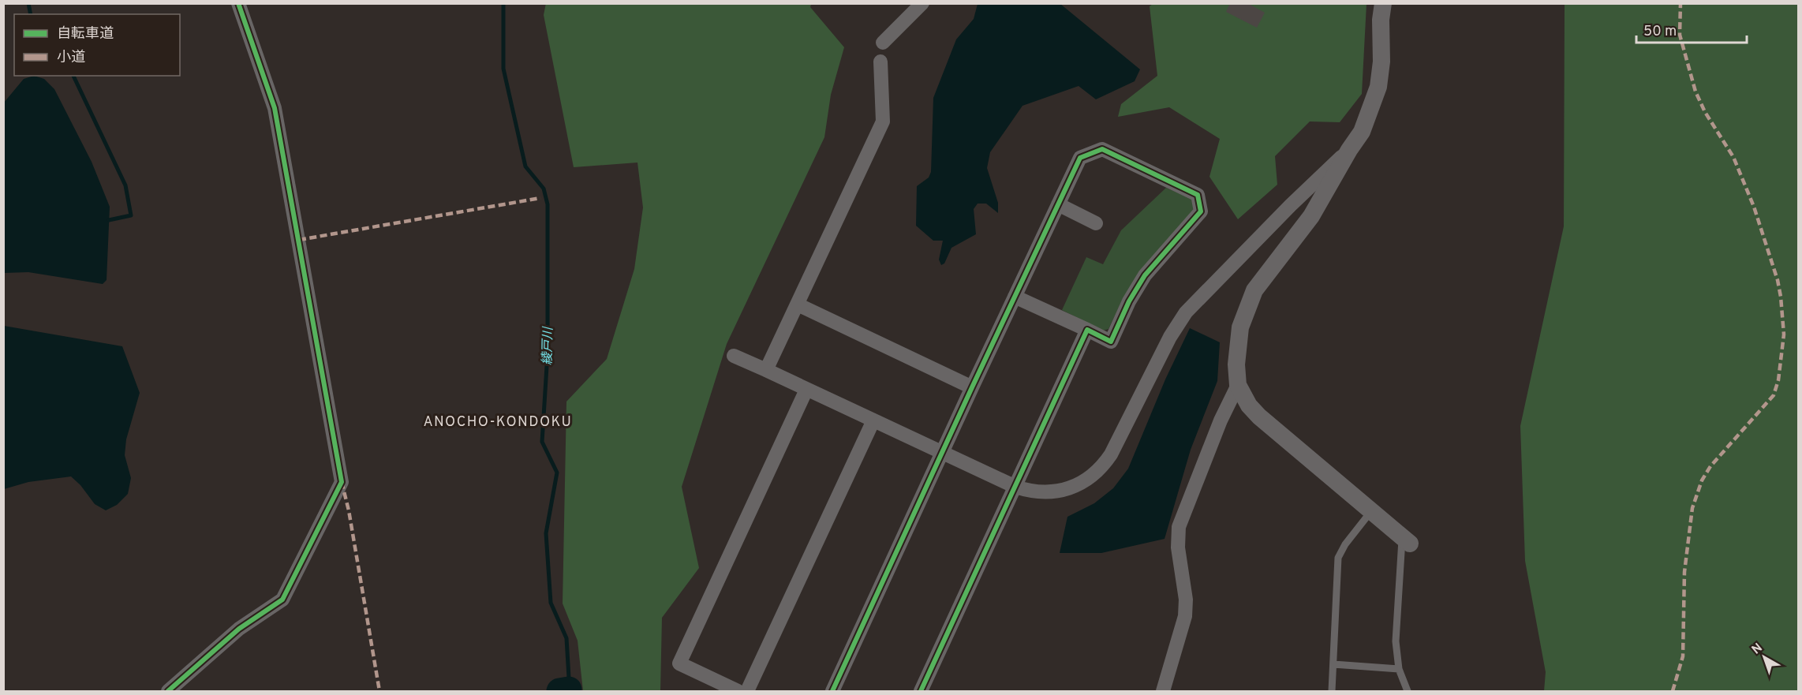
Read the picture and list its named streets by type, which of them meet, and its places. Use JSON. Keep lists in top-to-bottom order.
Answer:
{
  "districts": ["ANOCHO-KONDOKU"],
  "water": ["綾戸川"],
  "legend": ["自転車道", "小道"],
  "scale_bar": "50 m",
  "north": "top left"
}
